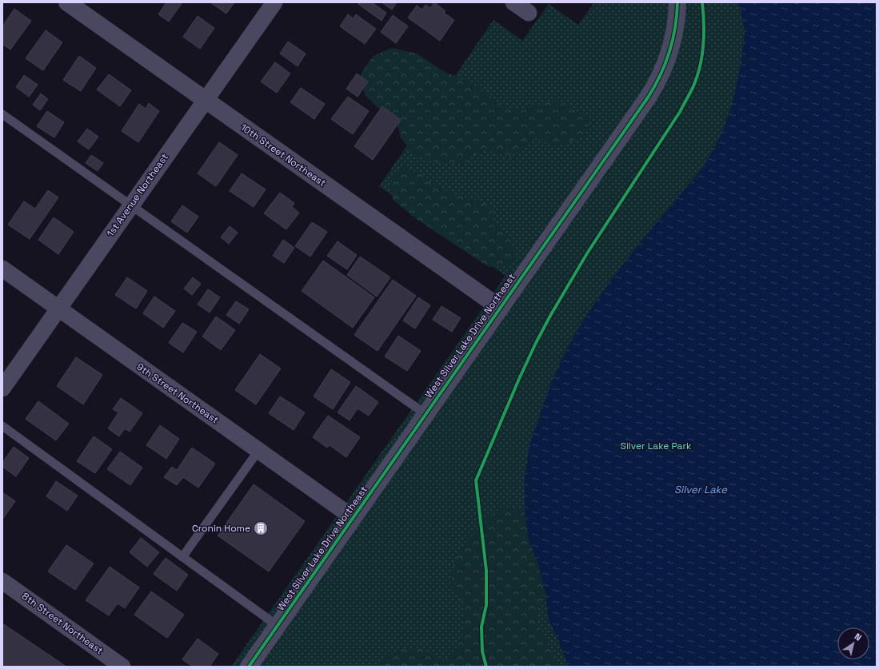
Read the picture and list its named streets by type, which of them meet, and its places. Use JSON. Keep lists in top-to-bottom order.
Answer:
{
  "streets": {
    "street": [
      "10th Street Northeast",
      "1st Avenue Northeast",
      "West Silver Lake Drive Northeast",
      "9th Street Northeast",
      "8th Street Northeast"
    ]
  },
  "crossings": [
    ["10th Street Northeast", "1st Avenue Northeast"],
    ["10th Street Northeast", "West Silver Lake Drive Northeast"],
    ["1st Avenue Northeast", "9th Street Northeast"],
    ["West Silver Lake Drive Northeast", "9th Street Northeast"]
  ],
  "water": ["Silver Lake"],
  "parks": ["Silver Lake Park"],
  "places": {
    "building": ["Cronin Home"]
  },
  "north": "top right"
}
